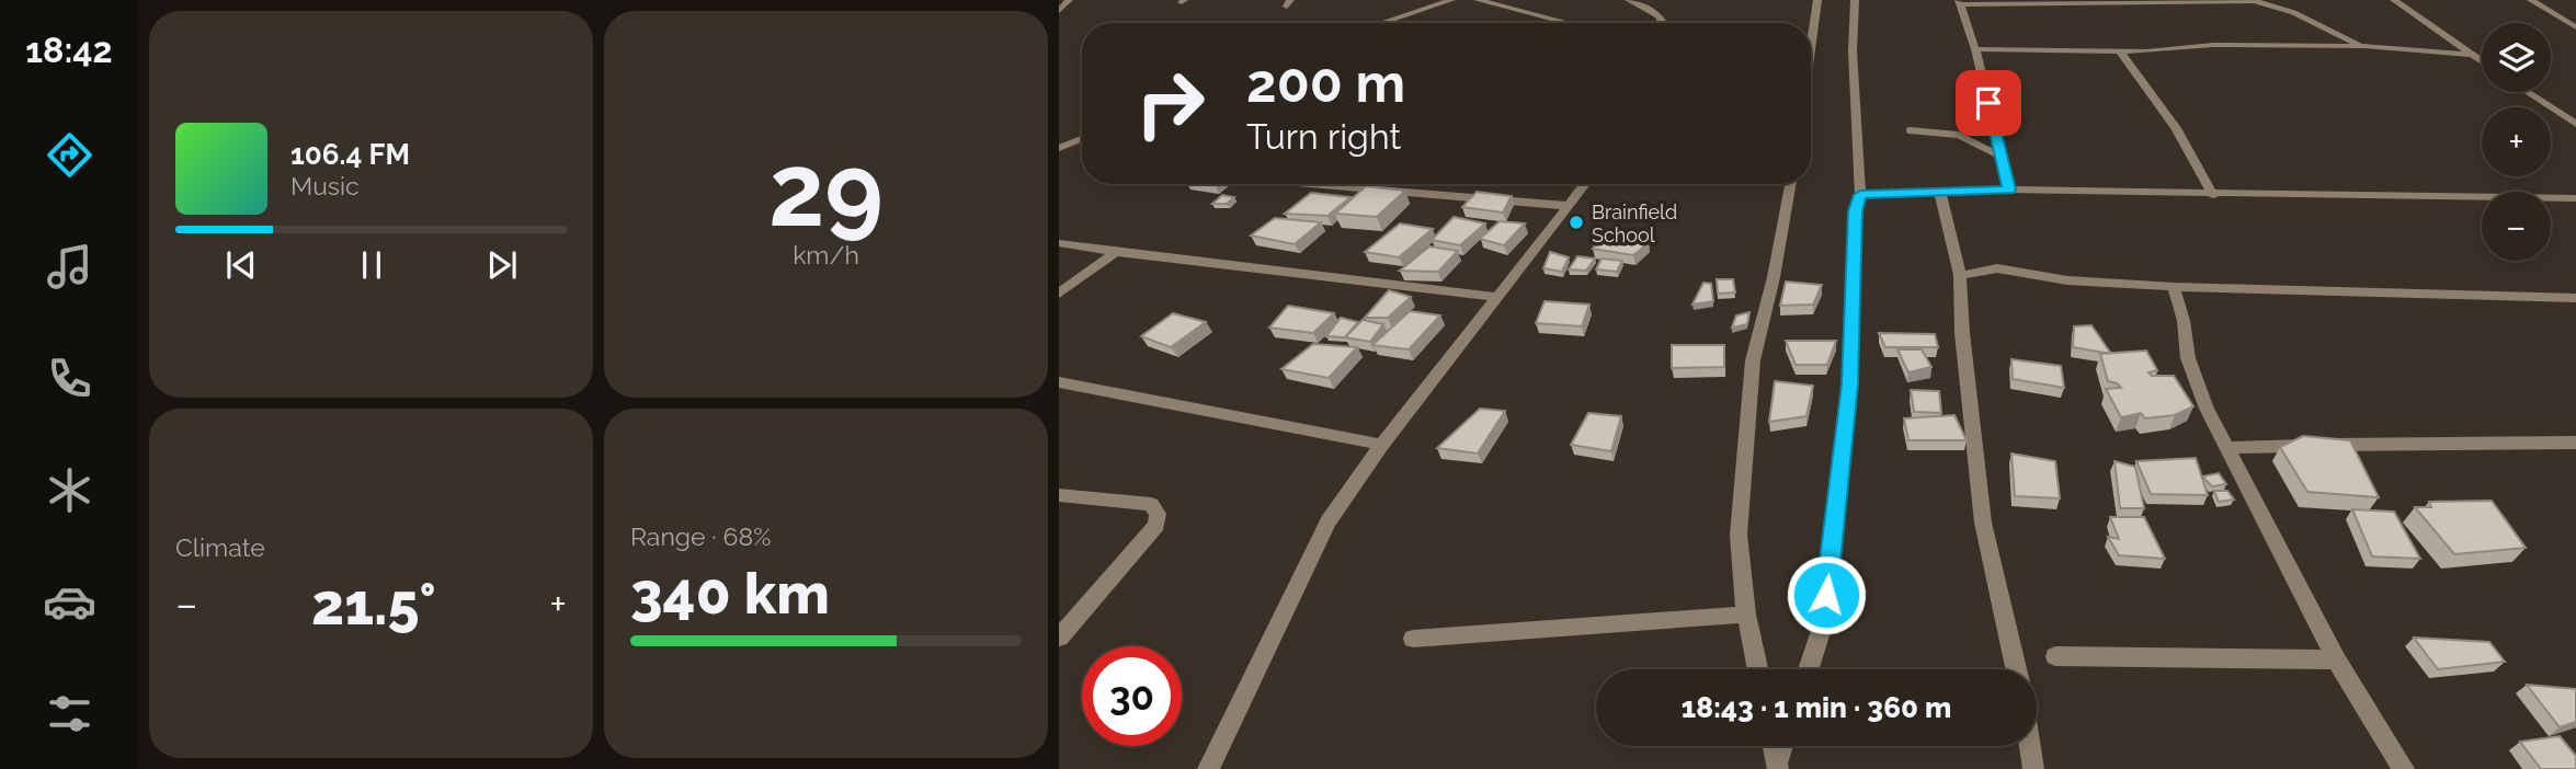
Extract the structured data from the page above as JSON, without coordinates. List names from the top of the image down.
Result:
{
  "places": ["Brainfield School"],
  "page": {
    "tabs": "18:42",
    "tile": [
      ["29", "km/h"],
      "Climate",
      ["Range · 68%", "340 km"]
    ],
    "map_buttons": ["+", "−"],
    "turn": ["200 m", "Turn right"],
    "song": ["106.4 FM", "Music"],
    "heat": ["−", "21.5°", "+"],
    "limit": "30",
    "trip": "18:43 · 1 min · 360 m"
  }
}
